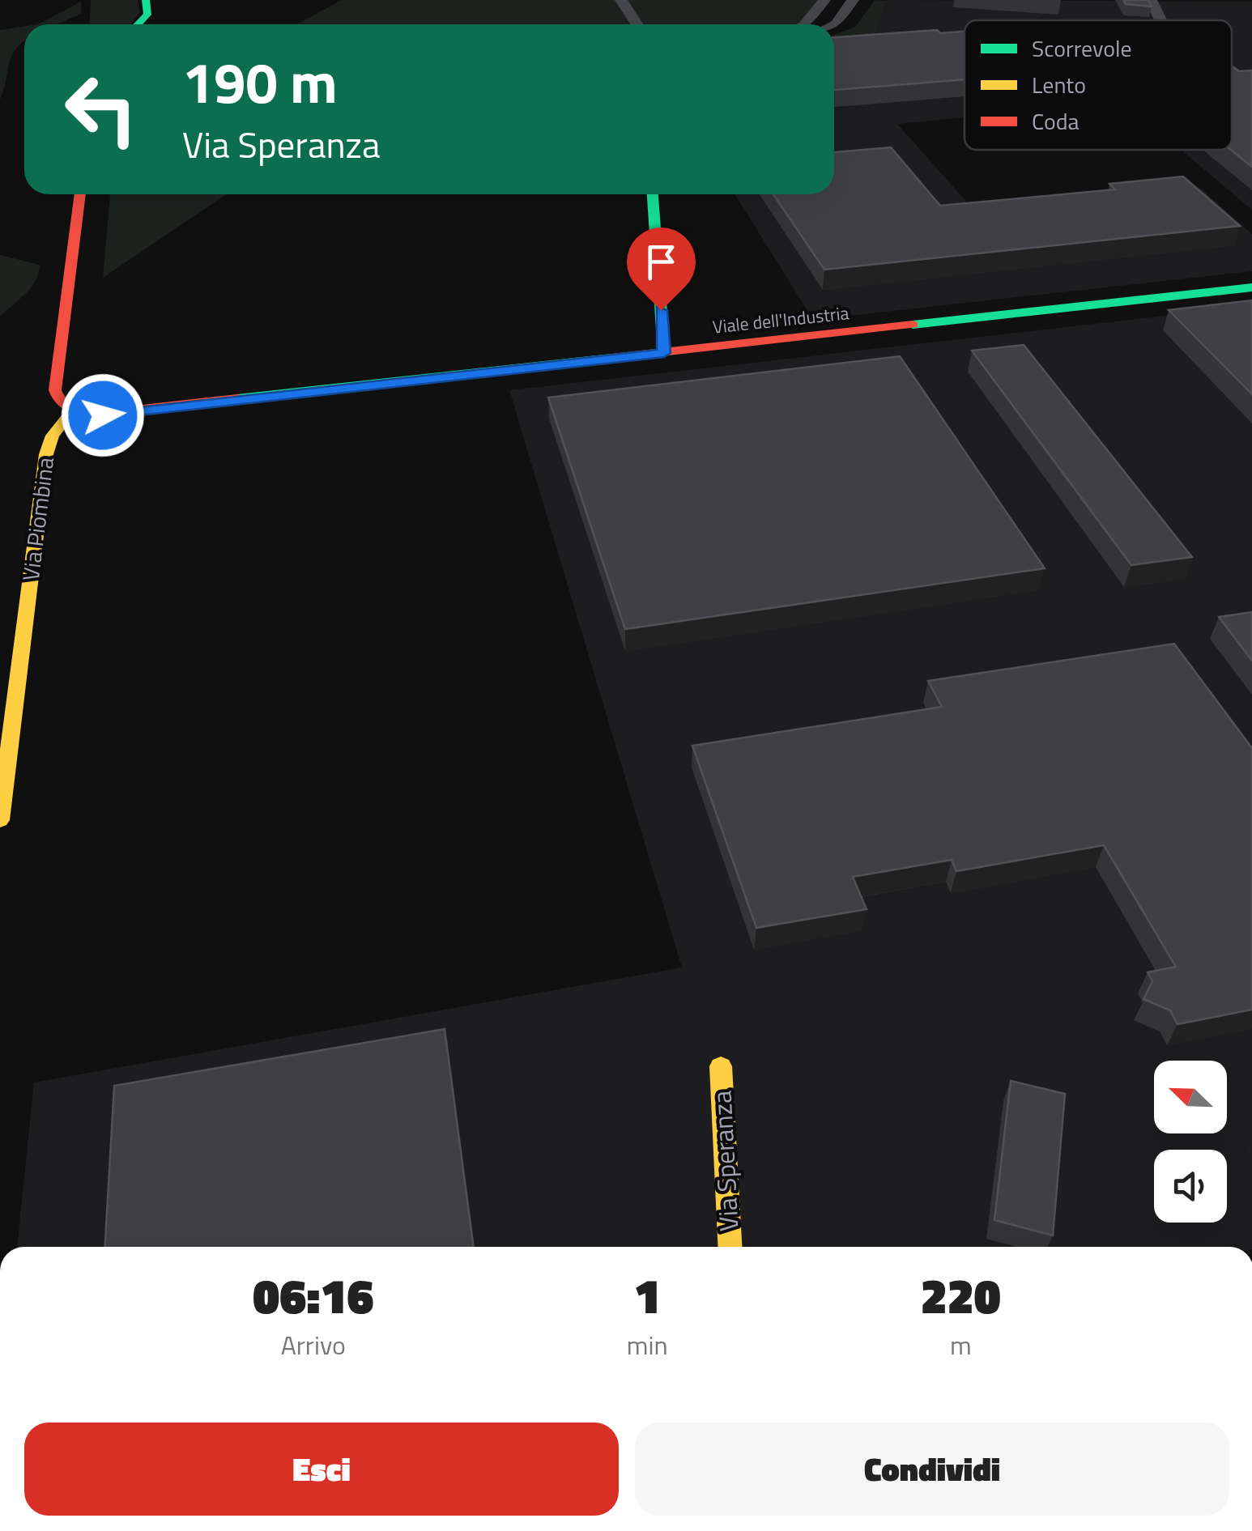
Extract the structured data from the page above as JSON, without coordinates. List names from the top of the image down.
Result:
{
  "streets": {
    "street": ["Viale dell'Industria", "Via Piombina", "Via Speranza"]
  },
  "crossings": [
    ["Viale dell'Industria", "Via Piombina"]
  ],
  "legend": ["Scorrevole", "Lento", "Coda"],
  "north": "top left",
  "page": {
    "turn": ["190 m", "Via Speranza"],
    "eta": [
      "06:16",
      "Arrivo",
      "1",
      "min",
      "220",
      "m"
    ],
    "buttons": ["Esci", "Condividi"]
  }
}
